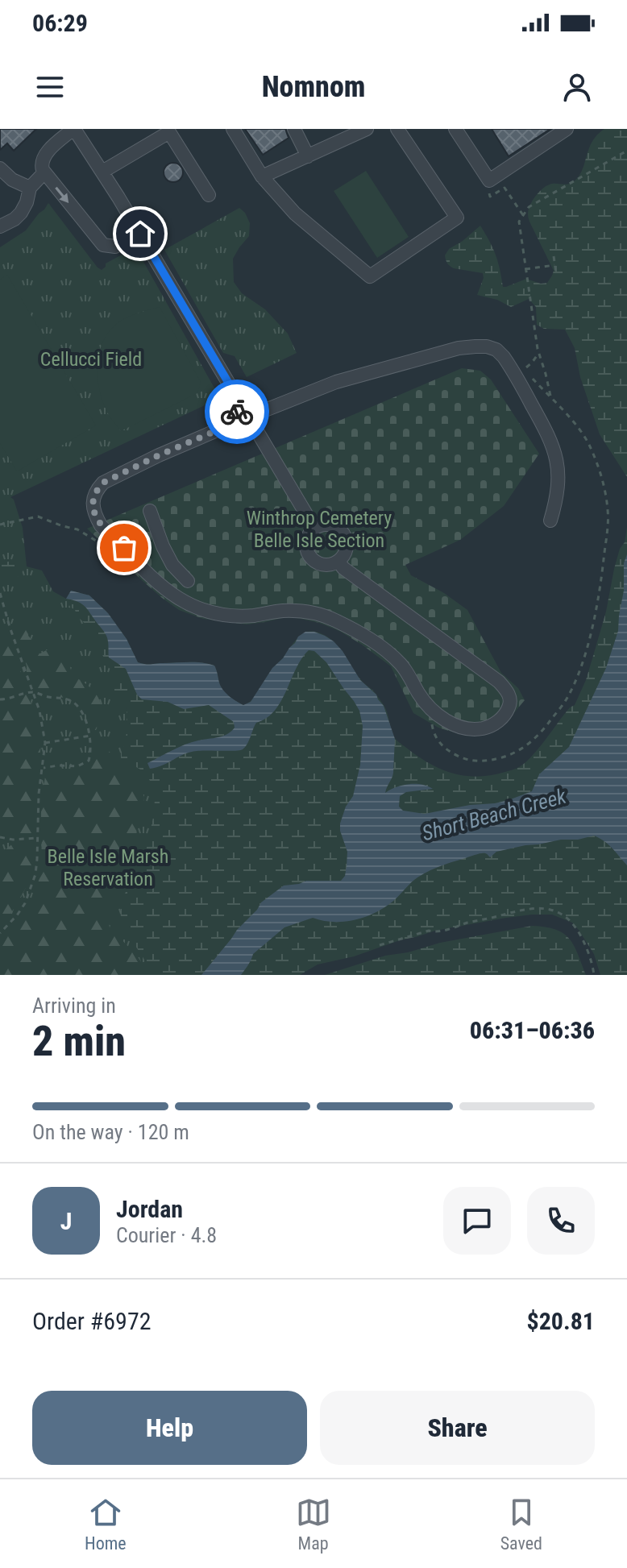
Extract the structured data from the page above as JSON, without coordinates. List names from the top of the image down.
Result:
{
  "water": ["Short Beach Creek"],
  "parks": ["Cellucci Field", "Winthrop Cemetery Belle Isle Section", "Belle Isle Marsh Reservation"],
  "page": {
    "status": "06:29",
    "header": "Nomnom",
    "heading": ["2 min", "Arriving in", "06:31–06:36"],
    "panel": [
      "Jordan",
      "Courier · 4.8",
      "Order #6972",
      "$20.81"
    ],
    "bar": "On the way · 120 m",
    "round": "J",
    "buttons": ["Help", "Share"],
    "tabs": ["Home", "Map", "Saved"]
  }
}
